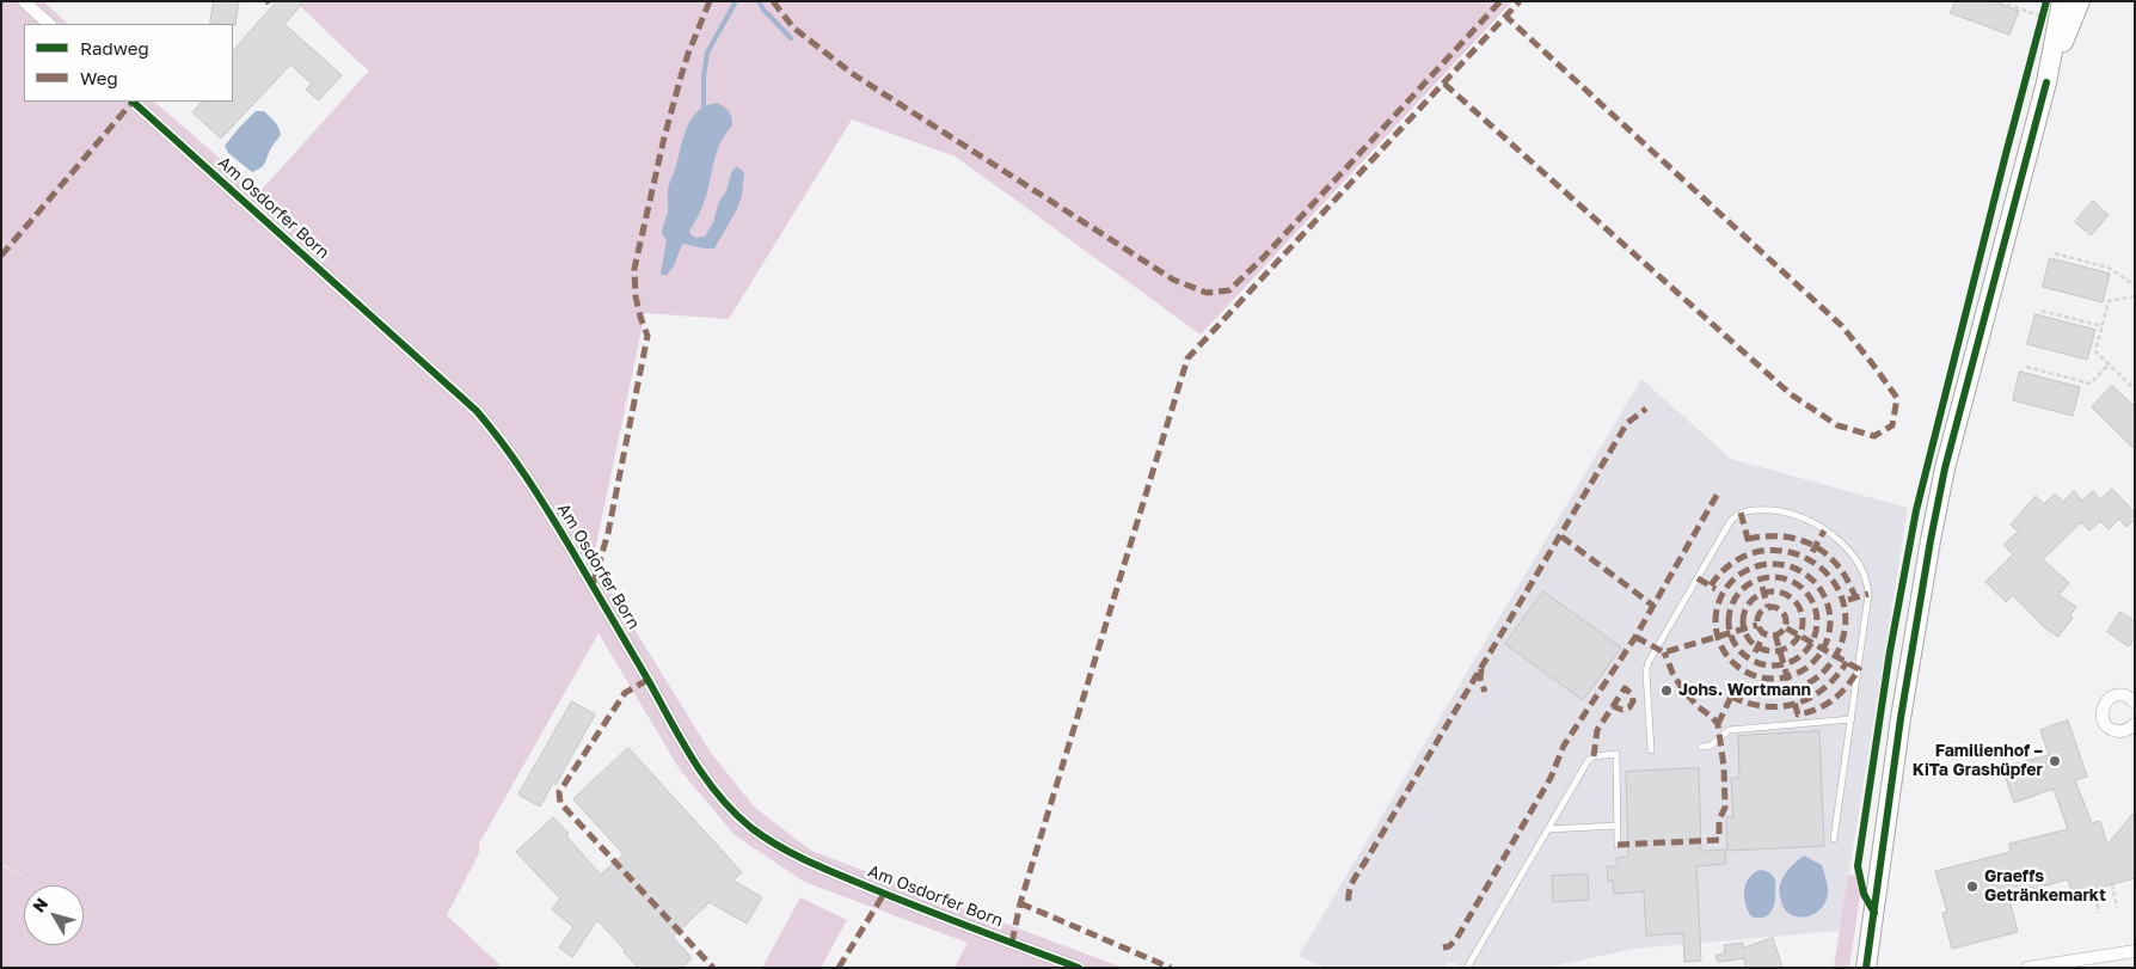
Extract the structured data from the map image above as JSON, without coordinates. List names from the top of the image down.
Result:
{
  "streets": {
    "street": ["Am Osdorfer Born"]
  },
  "places": ["Johs. Wortmann", "Familienhof – KiTa Grashüpfer", "Graeffs Getränkemarkt"],
  "legend": ["Radweg", "Weg"],
  "north": "top left"
}
